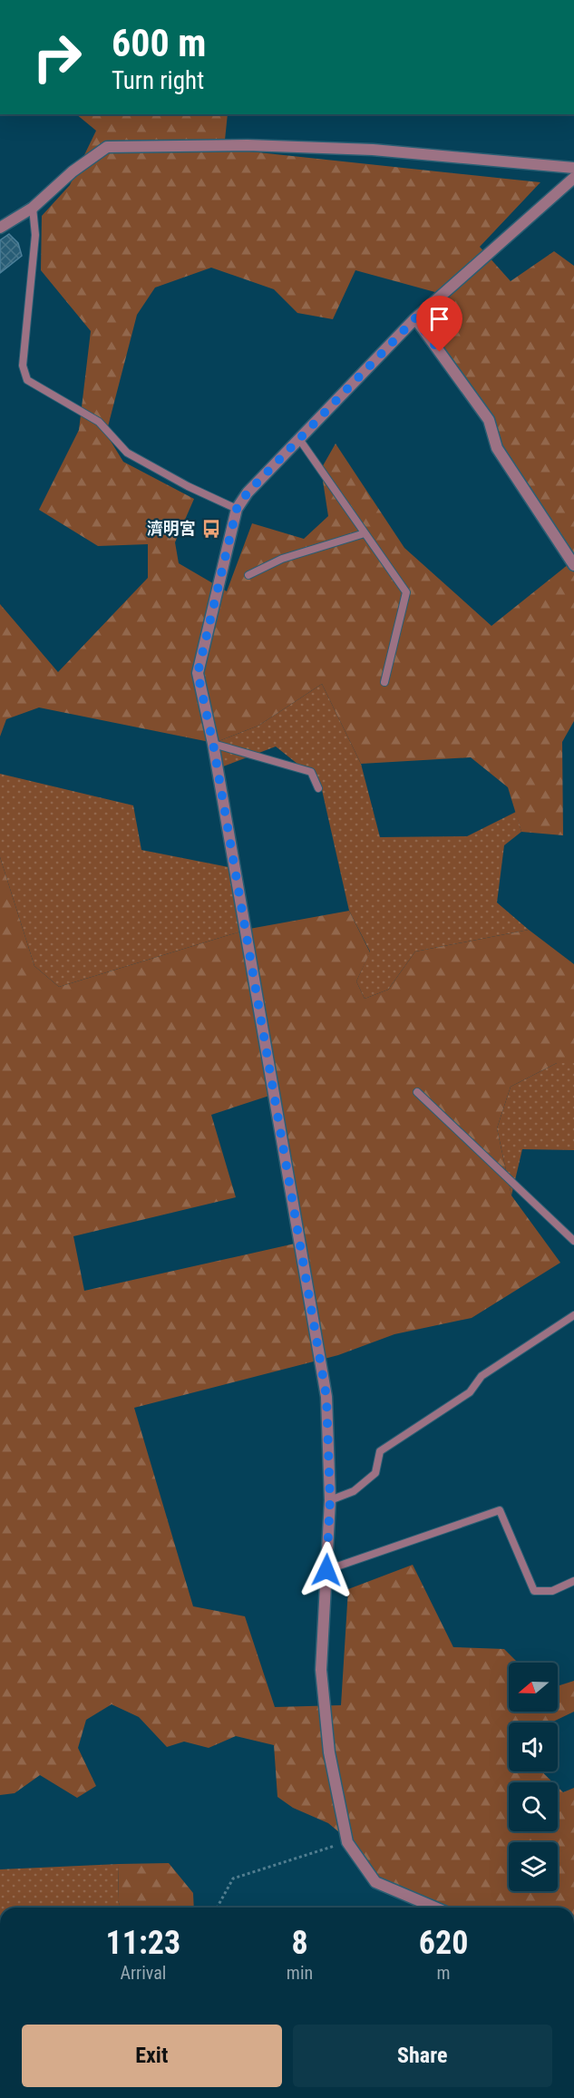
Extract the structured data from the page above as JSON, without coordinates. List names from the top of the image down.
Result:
{
  "places": {
    "bus stop": ["濟明宮"]
  },
  "north": "left",
  "page": {
    "turn": ["600 m", "Turn right"],
    "eta": [
      "11:23",
      "Arrival",
      "8",
      "min",
      "620",
      "m"
    ],
    "buttons": ["Exit", "Share"]
  }
}
